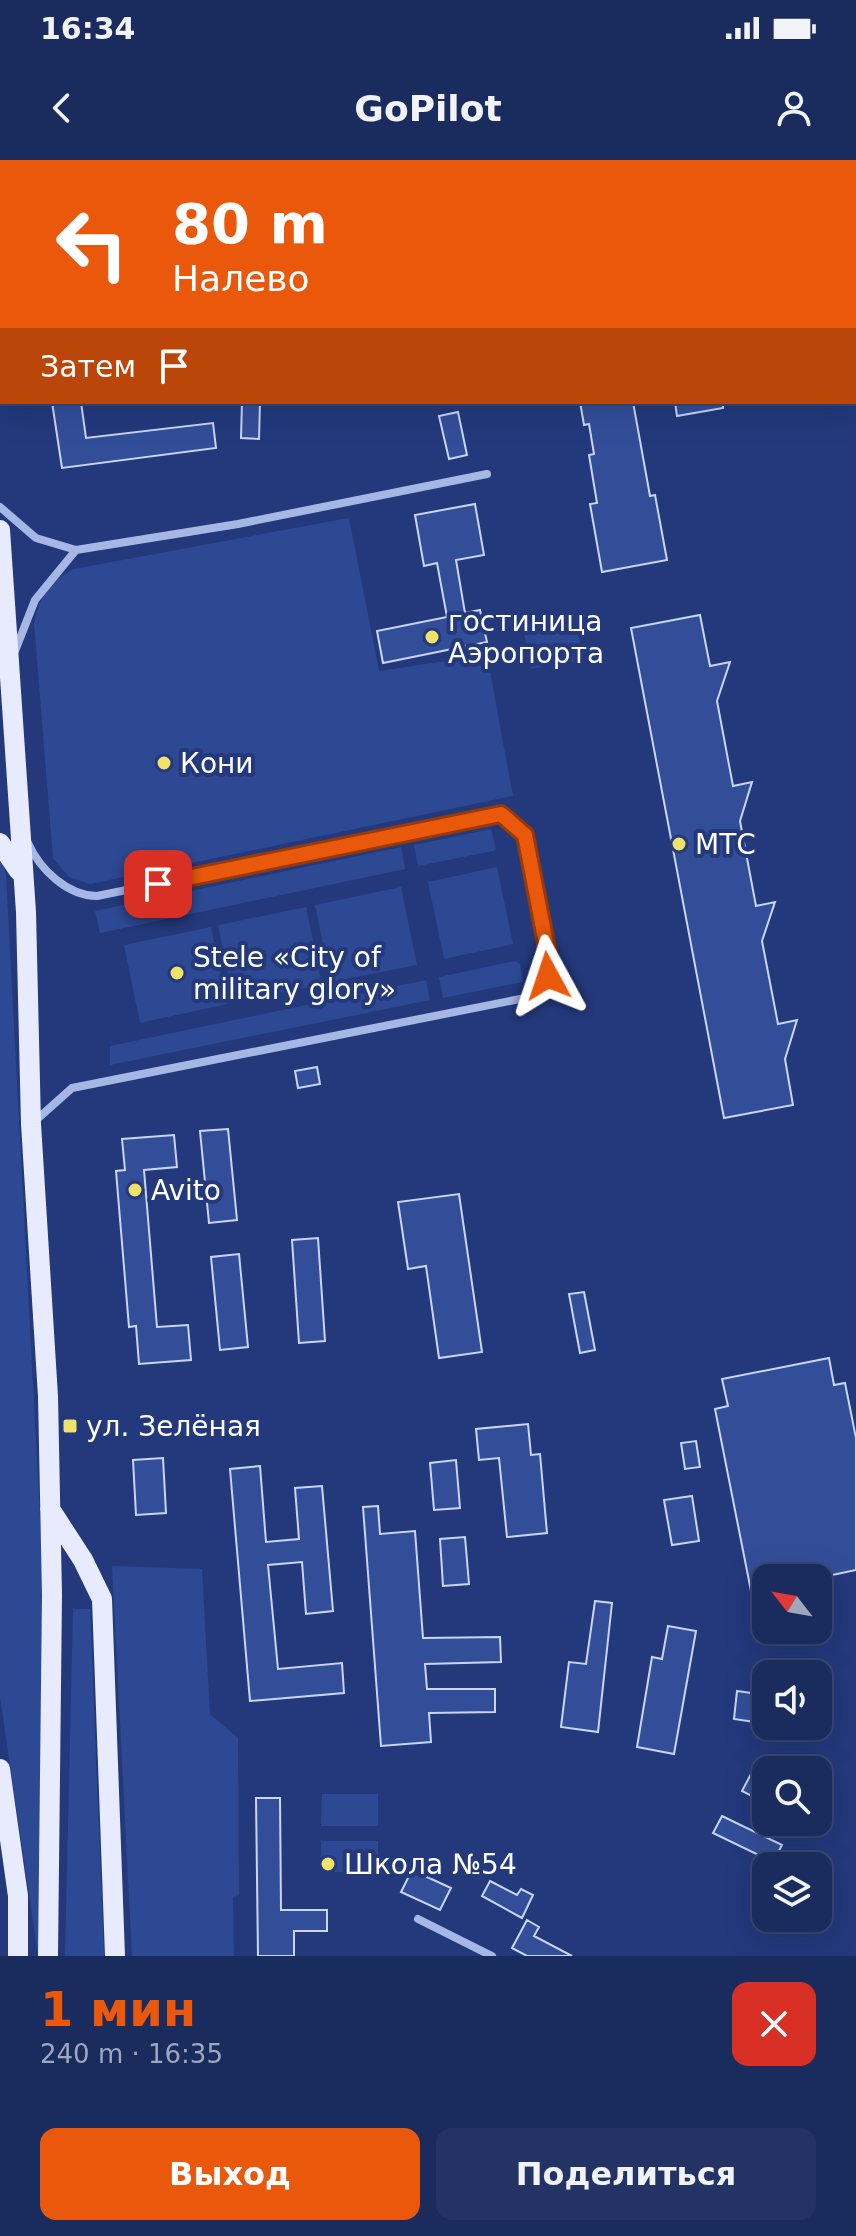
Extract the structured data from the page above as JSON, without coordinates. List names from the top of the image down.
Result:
{
  "places": {
    "other": [
      "гостиница Аэропорта",
      "Кони",
      "МТС",
      "Stele «Сity of military glory»",
      "Avito",
      "Школа №54"
    ],
    "transit": ["ул. Зелёная"]
  },
  "north": "top left",
  "page": {
    "status": "16:34",
    "header": "GoPilot",
    "turn": ["80 m", "Налево"],
    "then": "Затем",
    "heading": ["1 мин", "240 m · 16:35"],
    "buttons": ["Выход", "Поделиться"]
  }
}
